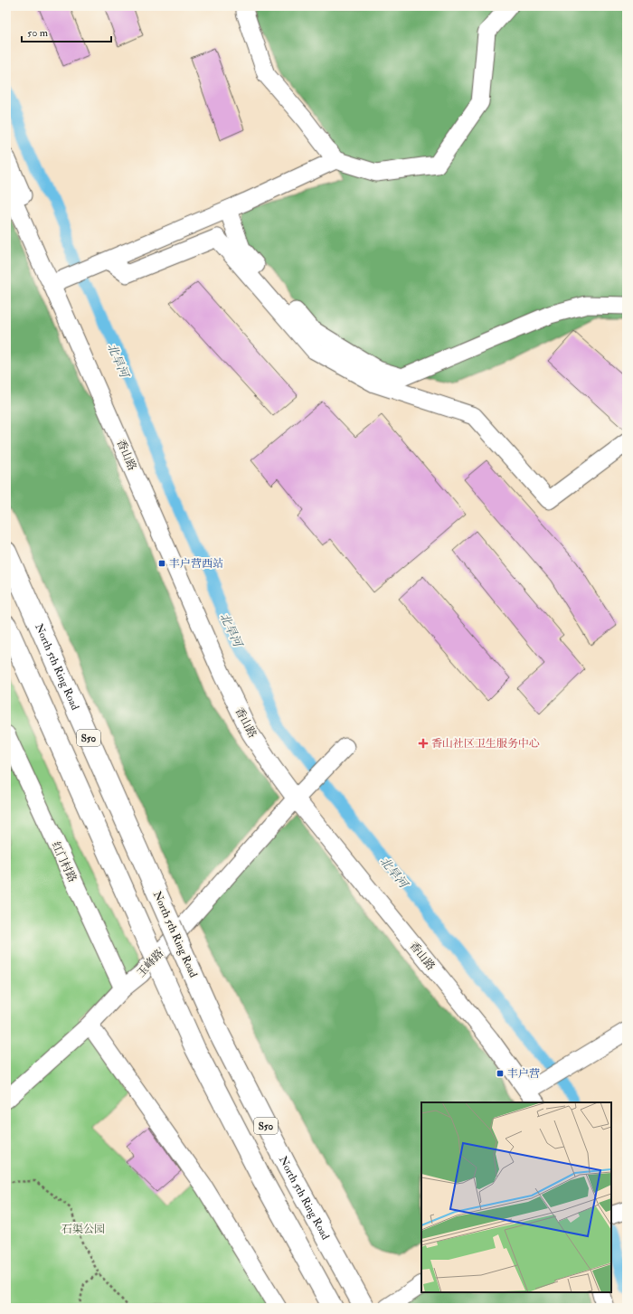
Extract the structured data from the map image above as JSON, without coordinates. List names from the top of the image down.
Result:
{
  "streets": {
    "highway": ["North 5th Ring Road", "S50"],
    "street": ["香山路", "红门村路", "玉峰路"]
  },
  "crossings": [
    ["香山路", "玉峰路"],
    ["红门村路", "玉峰路"]
  ],
  "water": ["北旱河"],
  "parks": ["石渠公园"],
  "places": {
    "transit": ["丰户营西站", "丰户营"],
    "health": ["香山社区卫生服务中心"]
  },
  "scale_bar": "50 m"
}
